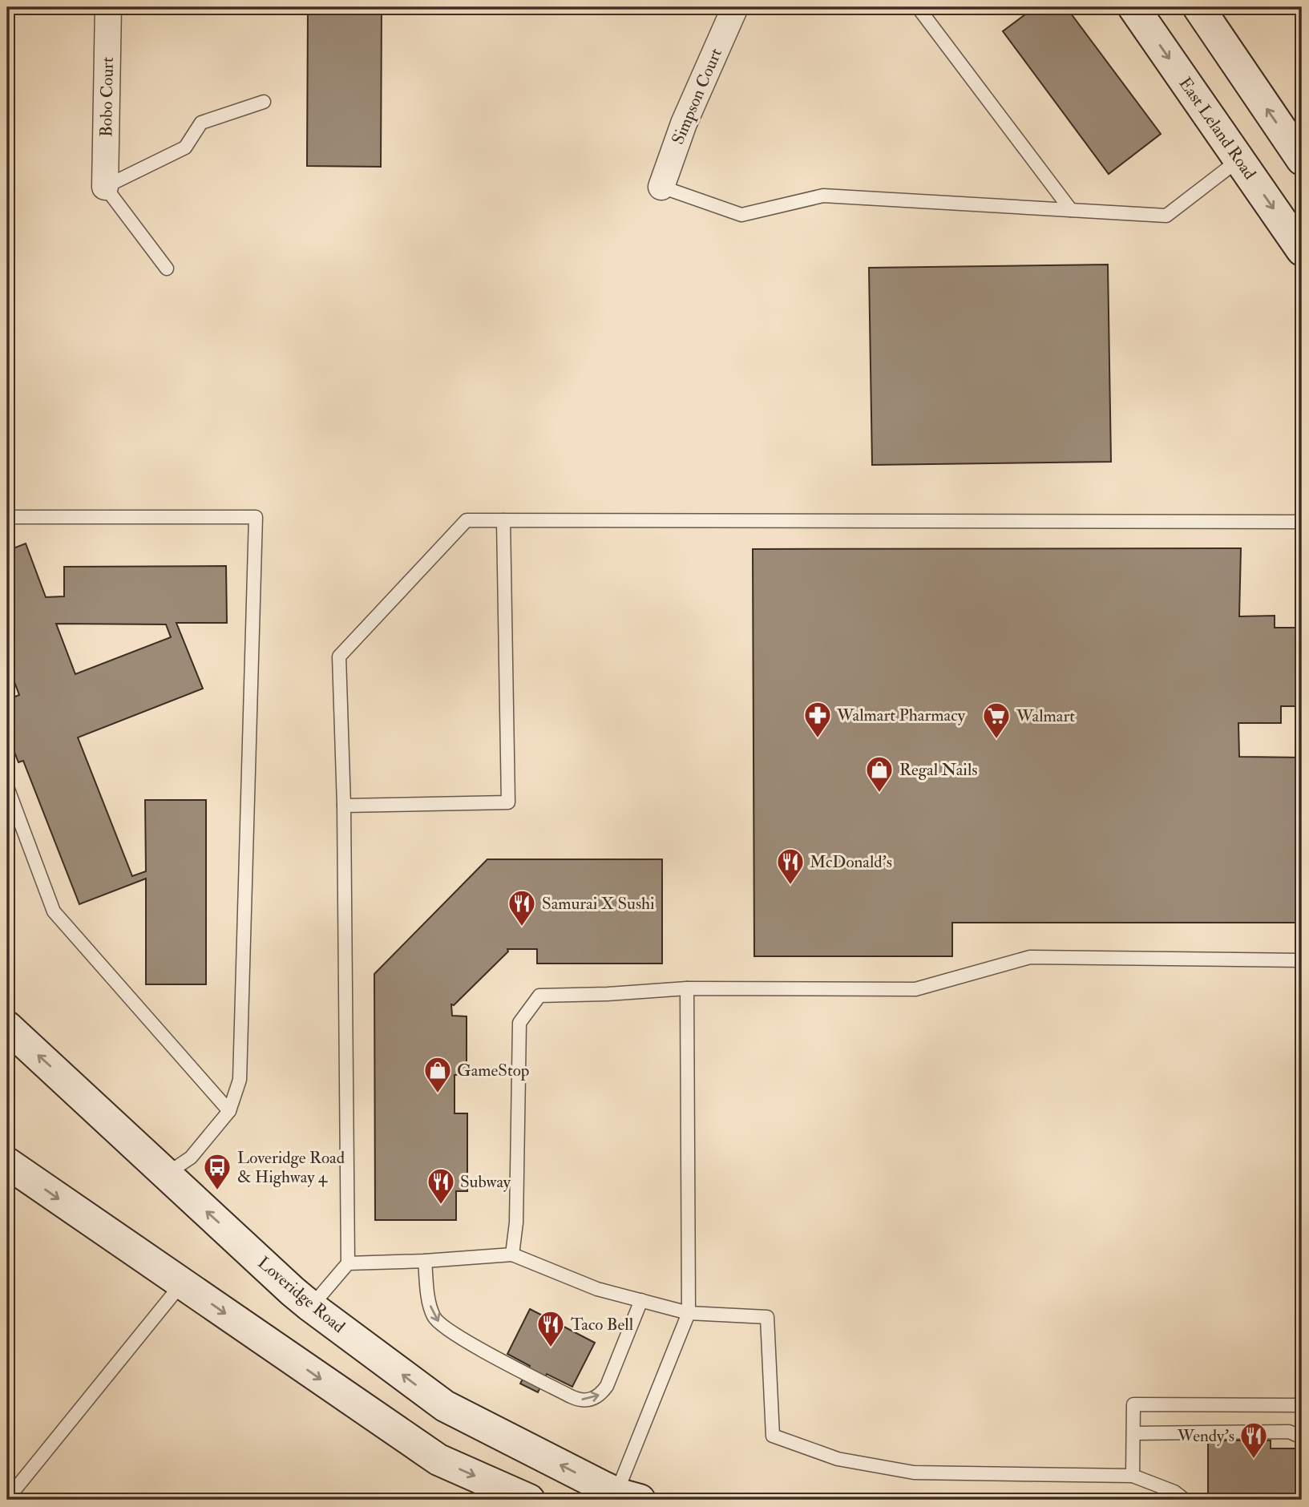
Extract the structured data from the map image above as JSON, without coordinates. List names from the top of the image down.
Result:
{
  "streets": {
    "main road": ["East Leland Road", "Loveridge Road"],
    "street": ["Simpson Court", "Bobo Court"]
  },
  "places": {
    "pharmacy": ["Walmart Pharmacy"],
    "supermarket": ["Walmart"],
    "shop": ["Regal Nails", "GameStop"],
    "restaurant": [
      "McDonald's",
      "Samurai X Sushi",
      "Subway",
      "Taco Bell",
      "Wendy's"
    ],
    "bus stop": ["Loveridge Road & Highway 4"]
  }
}
